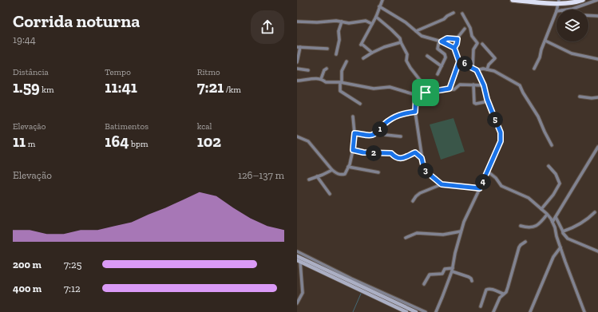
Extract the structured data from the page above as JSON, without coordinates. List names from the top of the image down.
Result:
{
  "page": {
    "heading": ["Corrida noturna", "19:44"],
    "stats": [
      ["Distância", "1.59 km"],
      ["Tempo", "11:41"],
      ["Ritmo", "7:21 /km"],
      ["Elevação", "11 m"],
      ["Batimentos", "164 bpm"],
      ["kcal", "102"]
    ],
    "pins": [
      "6",
      "5",
      "1",
      "2",
      "3",
      "4"
    ],
    "chart": ["Elevação", "126–137 m"],
    "list": [
      {
        "name": "200 m",
        "note": "7:25"
      },
      {
        "name": "400 m",
        "note": "7:12"
      }
    ]
  }
}
